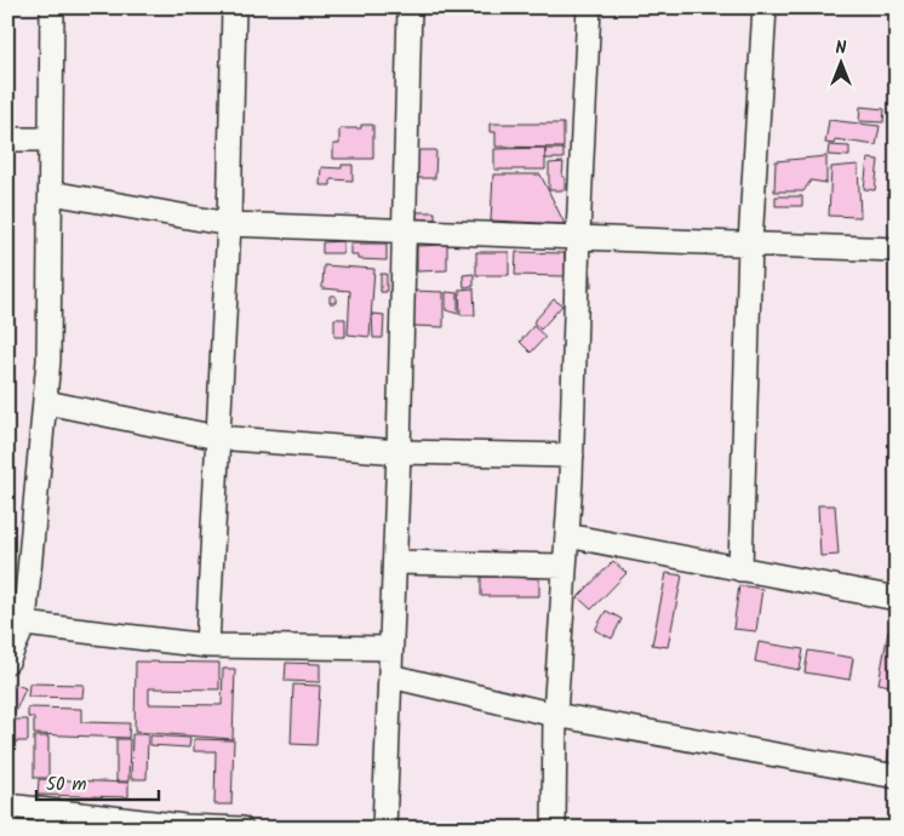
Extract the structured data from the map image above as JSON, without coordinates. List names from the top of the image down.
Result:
{
  "scale_bar": "50 m",
  "north": "top"
}
